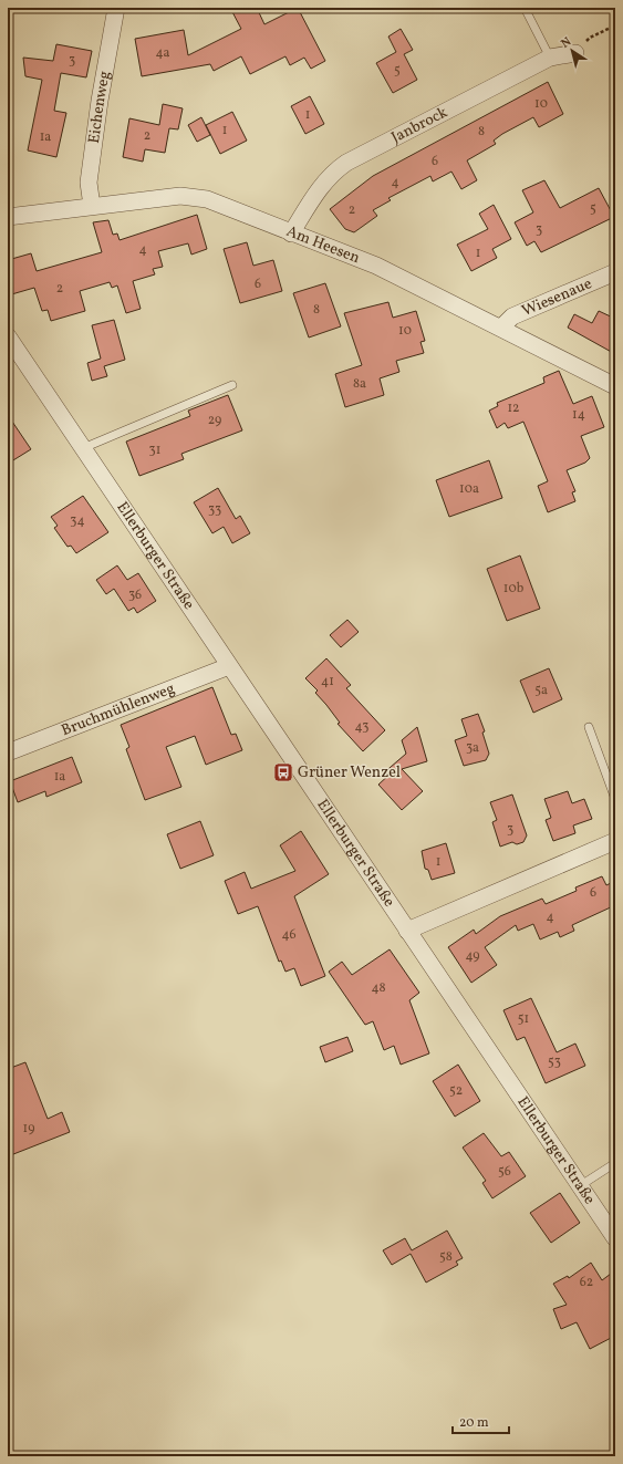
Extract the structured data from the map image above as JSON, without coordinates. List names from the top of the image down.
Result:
{
  "streets": {
    "street": [
      "Eichenweg",
      "Janbrock",
      "Am Heesen",
      "Wiesenaue",
      "Ellerburger Straße",
      "Bruchmühlenweg"
    ]
  },
  "crossings": [
    ["Eichenweg", "Am Heesen"],
    ["Janbrock", "Am Heesen"],
    ["Am Heesen", "Wiesenaue"],
    ["Ellerburger Straße", "Bruchmühlenweg"]
  ],
  "places": {
    "bus stop": ["Grüner Wenzel"]
  },
  "house_numbers": [
    "4a",
    "3",
    "5",
    "10",
    "1",
    "1",
    "8",
    "2",
    "1a",
    "6",
    "4",
    "5",
    "2",
    "3",
    "4",
    "1",
    "6",
    "2",
    "8",
    "10",
    "8a",
    "12",
    "14",
    "29",
    "31",
    "10a",
    "33",
    "34",
    "10b",
    "36",
    "41",
    "5a",
    "43",
    "3a",
    "1a",
    "3",
    "1",
    "6",
    "4",
    "46",
    "49",
    "48",
    "51",
    "53",
    "52",
    "19",
    "56",
    "58",
    "62"
  ],
  "scale_bar": "20 m",
  "north": "top left"
}
